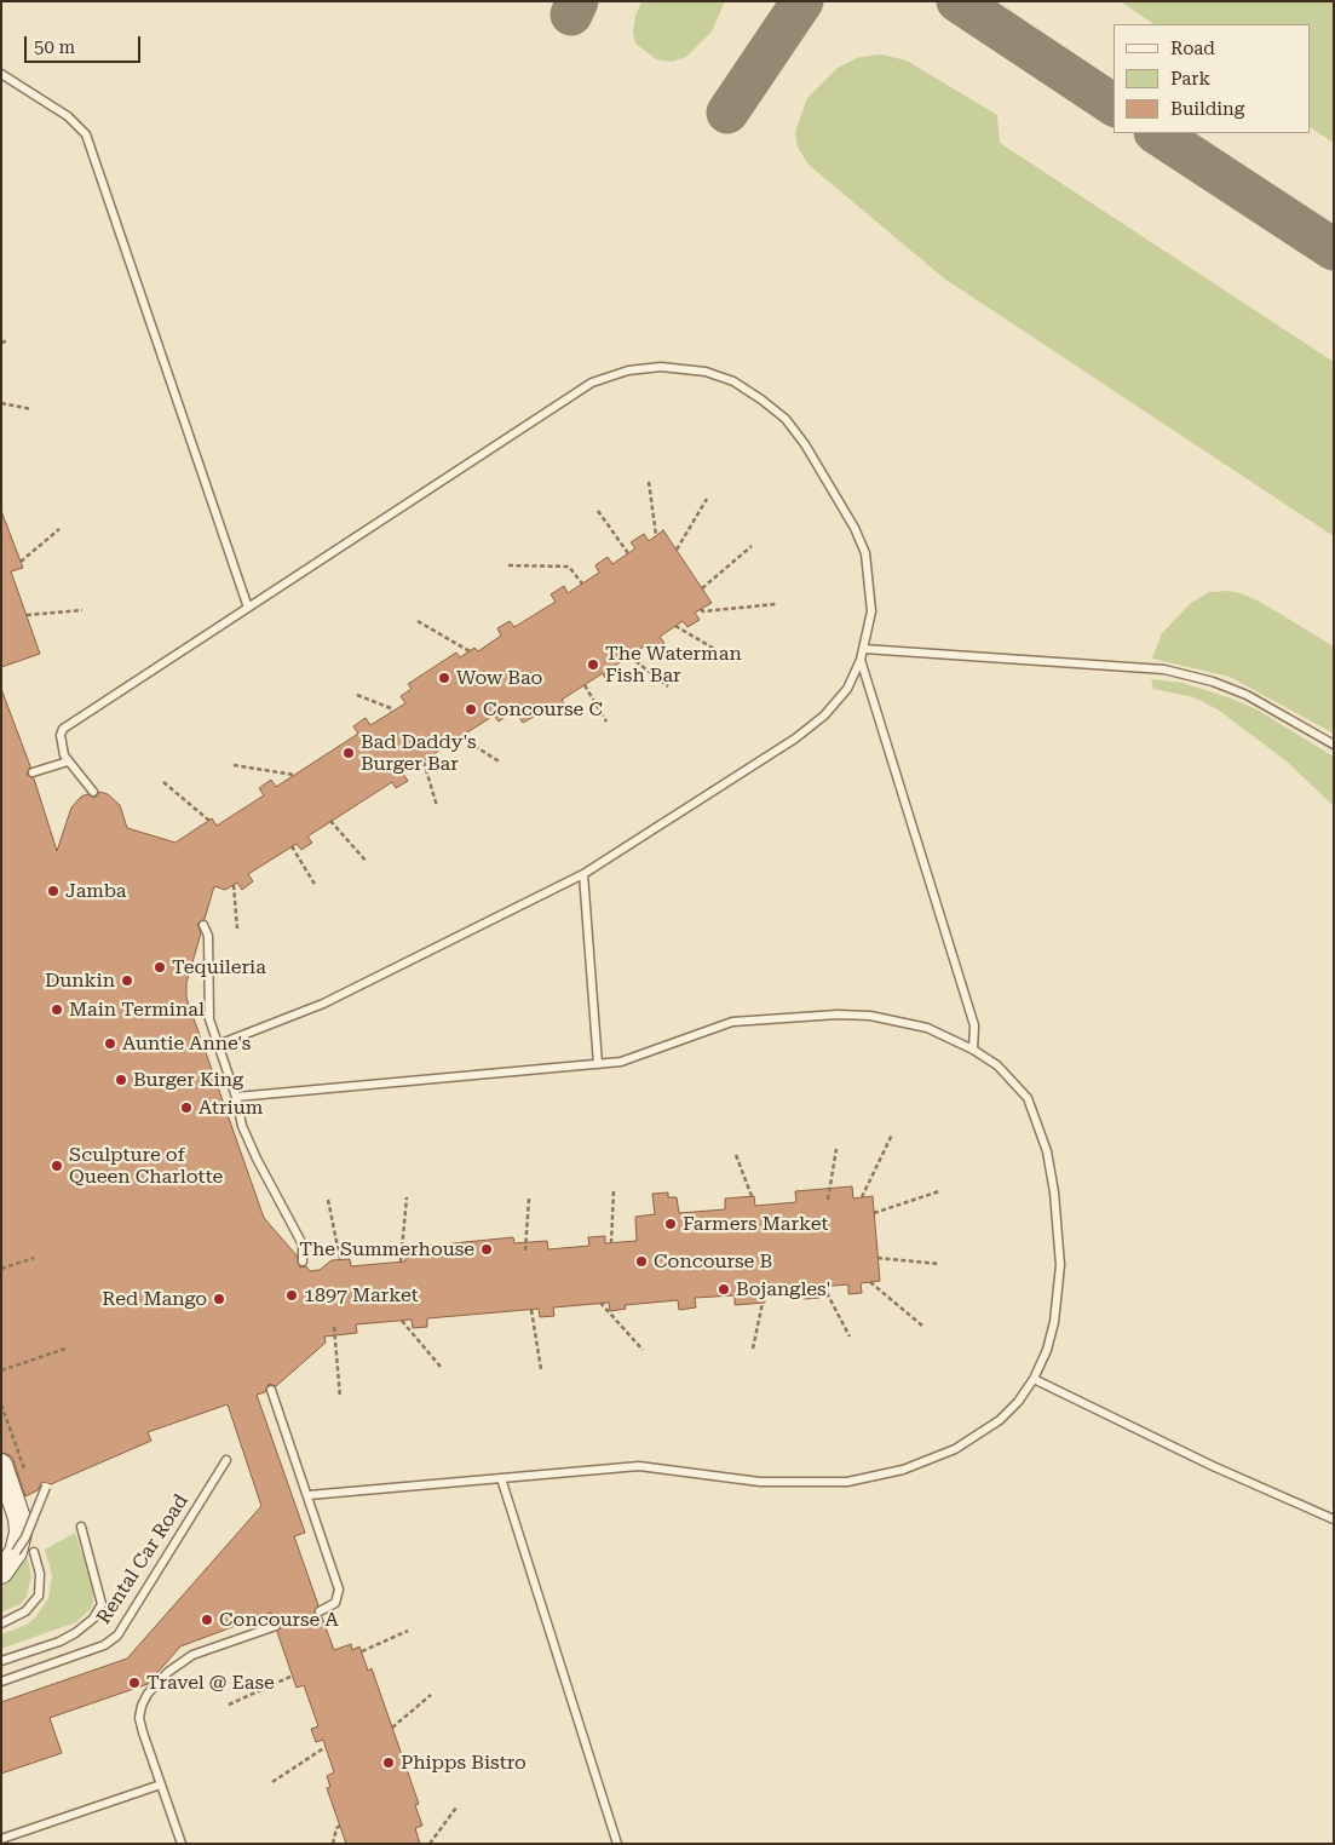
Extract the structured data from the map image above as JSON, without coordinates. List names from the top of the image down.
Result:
{
  "streets": {
    "lane": ["Rental Car Road"]
  },
  "places": [
    "The Waterman Fish Bar",
    "Wow Bao",
    "Concourse C",
    "Bad Daddy's Burger Bar",
    "Jamba",
    "Tequileria",
    "Dunkin",
    "Main Terminal",
    "Auntie Anne's",
    "Burger King",
    "Atrium",
    "Sculpture of Queen Charlotte",
    "Farmers Market",
    "The Summerhouse",
    "Concourse B",
    "Bojangles'",
    "1897 Market",
    "Red Mango",
    "Concourse A",
    "Travel @ Ease",
    "Phipps Bistro"
  ],
  "legend": ["Road", "Park", "Building"],
  "scale_bar": "50 m"
}
